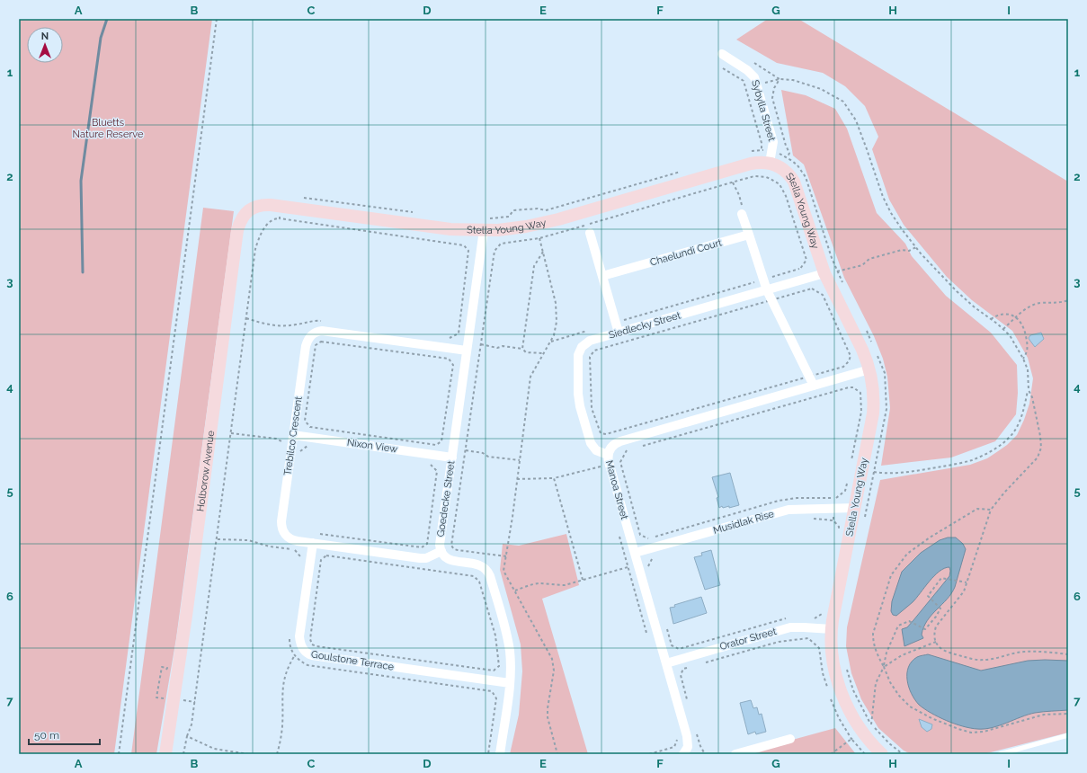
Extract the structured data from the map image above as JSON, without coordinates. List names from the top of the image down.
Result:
{
  "streets": {
    "street": [
      "Sybylla Street",
      "Stella Young Way",
      "Chaelundi Court",
      "Siedlecky Street",
      "Trebilco Crescent",
      "Nixon View",
      "Holborow Avenue",
      "Manoa Street",
      "Goedecke Street",
      "Musidlak Rise",
      "Orator Street",
      "Goulstone Terrace"
    ]
  },
  "crossings": [
    ["Sybylla Street", "Stella Young Way"],
    ["Stella Young Way", "Siedlecky Street"],
    ["Stella Young Way", "Holborow Avenue"],
    ["Stella Young Way", "Manoa Street"],
    ["Stella Young Way", "Goedecke Street"],
    ["Stella Young Way", "Musidlak Rise"],
    ["Stella Young Way", "Orator Street"],
    ["Siedlecky Street", "Manoa Street"],
    ["Trebilco Crescent", "Nixon View"],
    ["Trebilco Crescent", "Goedecke Street"],
    ["Trebilco Crescent", "Goulstone Terrace"],
    ["Nixon View", "Goedecke Street"],
    ["Manoa Street", "Musidlak Rise"],
    ["Manoa Street", "Orator Street"],
    ["Goedecke Street", "Goulstone Terrace"]
  ],
  "parks": ["Bluetts Nature Reserve"],
  "scale_bar": "50 m",
  "north": "top",
  "grid": {
    "columns": [
      "A",
      "B",
      "C",
      "D",
      "E",
      "F",
      "G",
      "H",
      "I"
    ],
    "rows": [
      "1",
      "2",
      "3",
      "4",
      "5",
      "6",
      "7"
    ]
  }
}
